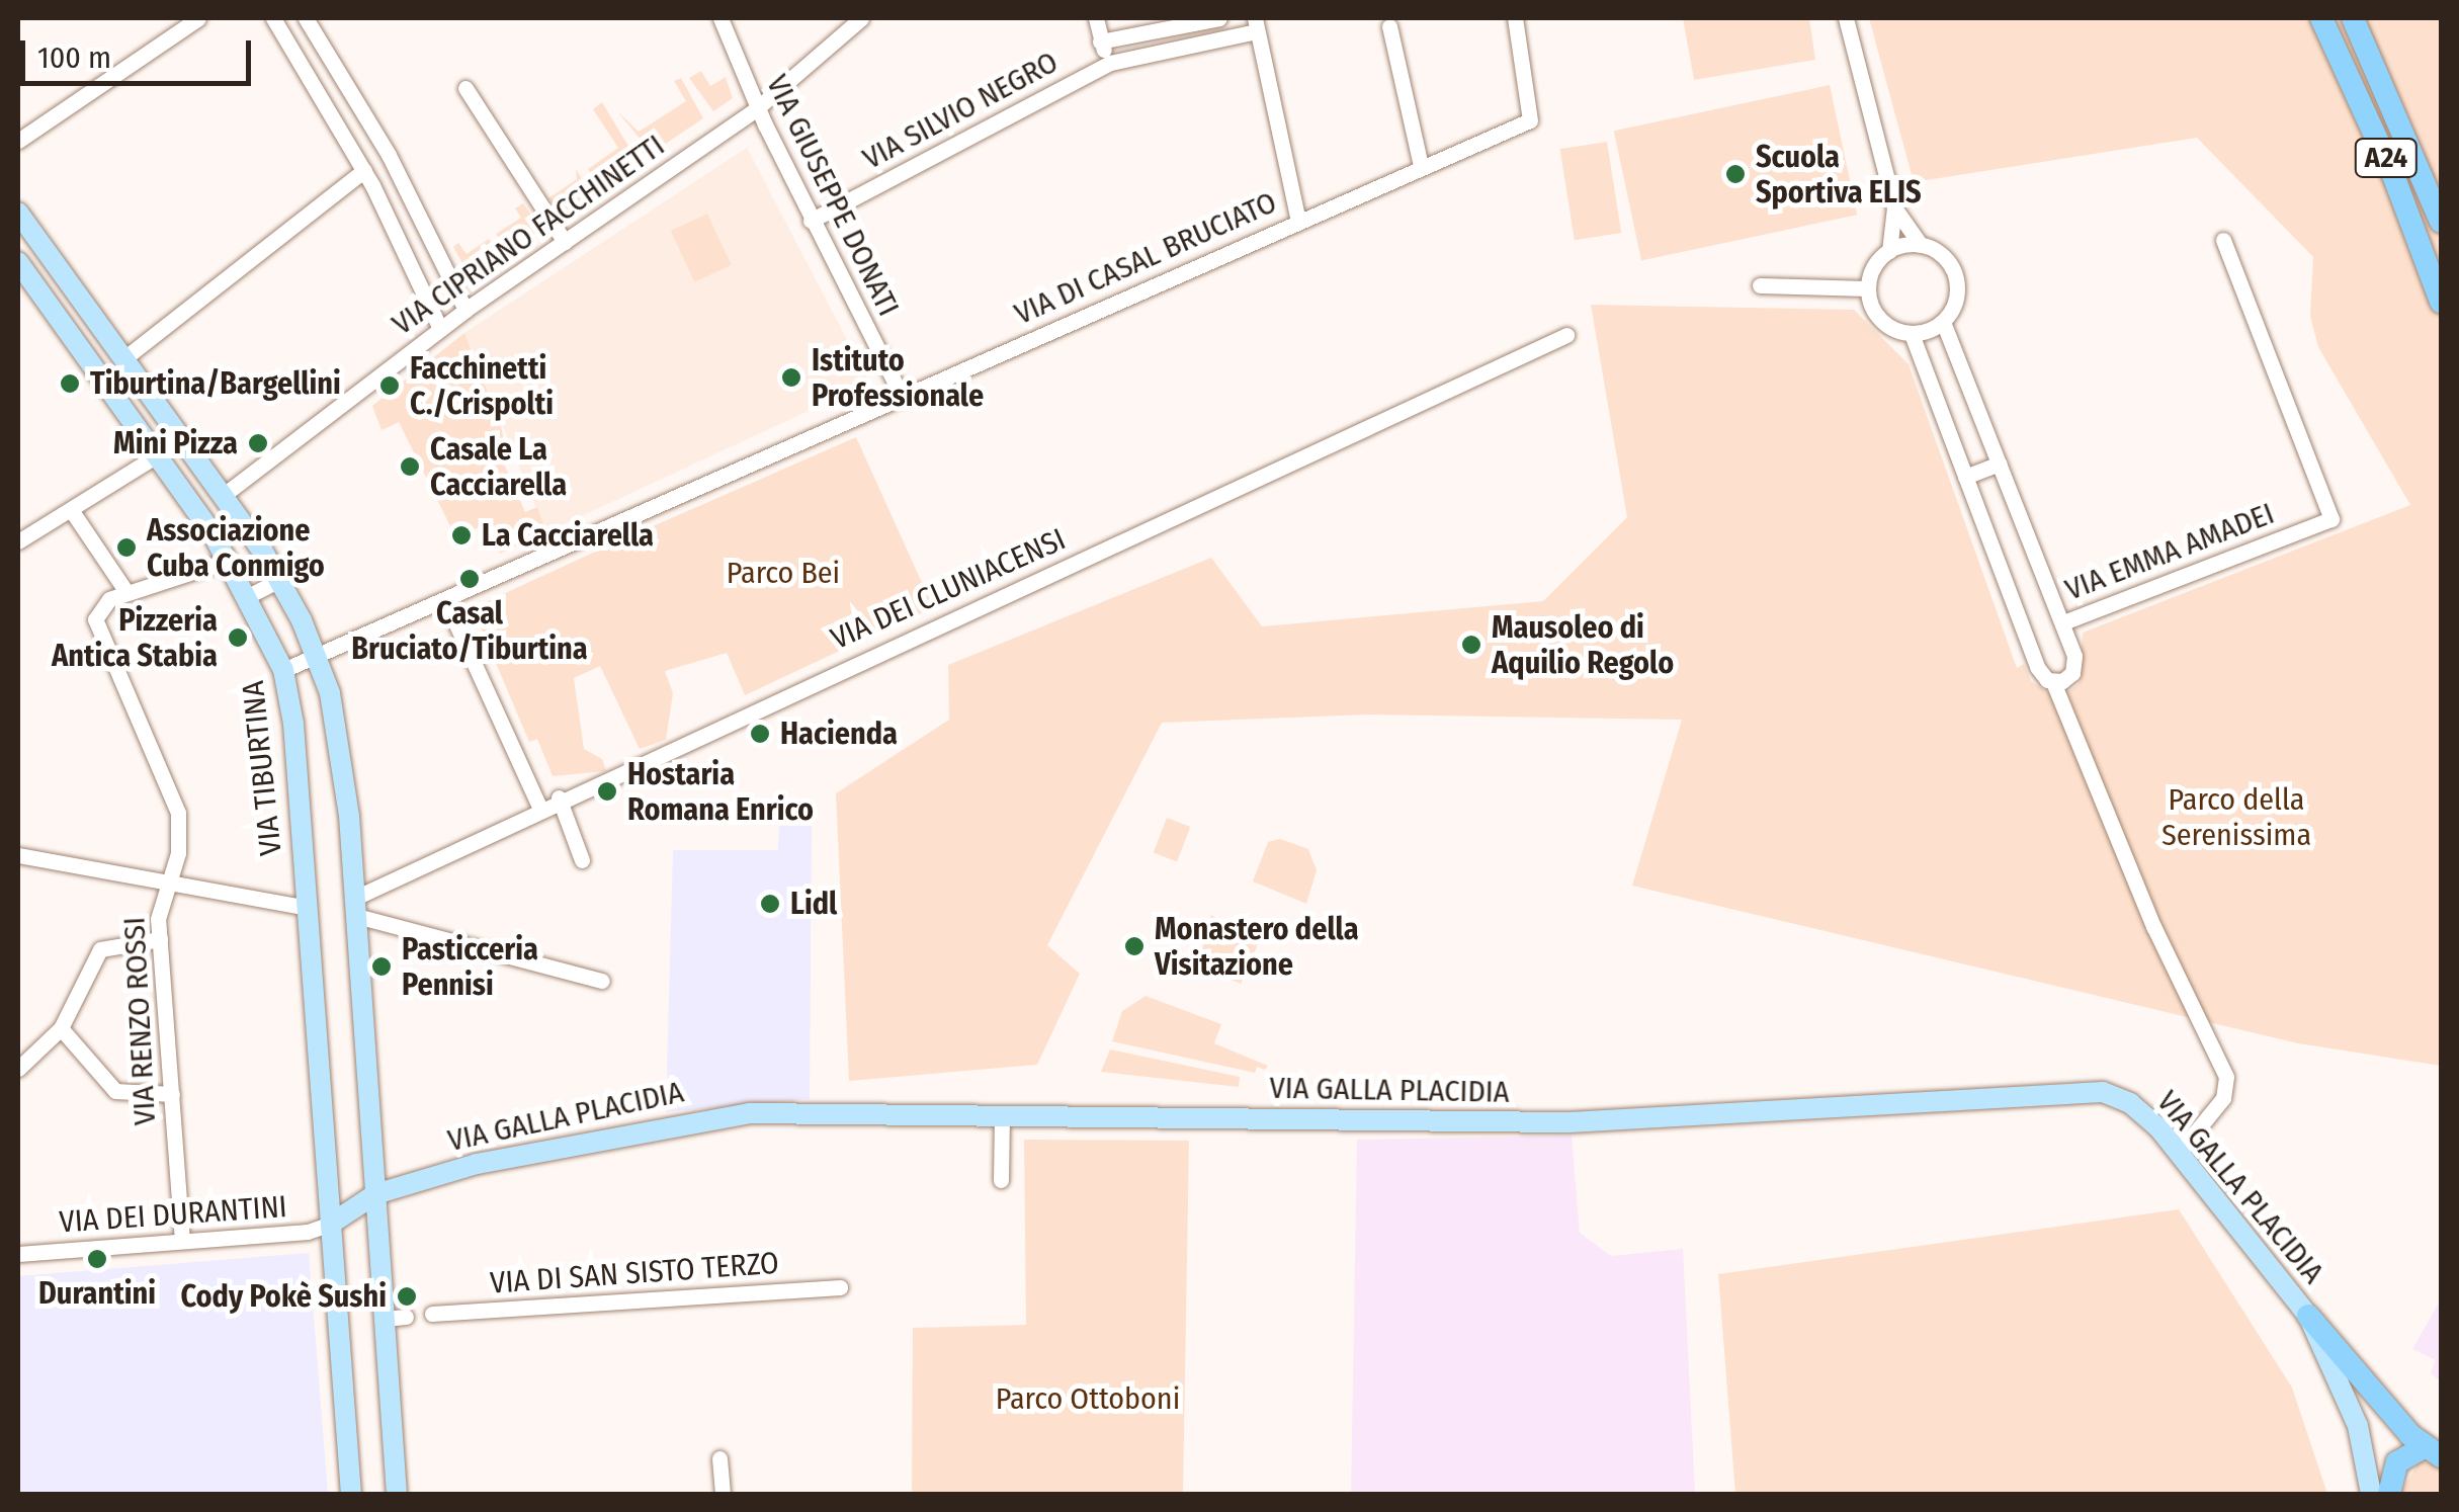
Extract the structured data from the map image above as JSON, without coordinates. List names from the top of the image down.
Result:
{
  "streets": {
    "highway": ["A24"],
    "main road": ["VIA TIBURTINA", "VIA GALLA PLACIDIA"],
    "street": [
      "VIA SILVIO NEGRO",
      "VIA GIUSEPPE DONATI",
      "VIA CIPRIANO FACCHINETTI",
      "VIA DI CASAL BRUCIATO",
      "VIA EMMA AMADEI",
      "VIA DEI CLUNIACENSI",
      "VIA RENZO ROSSI",
      "VIA DEI DURANTINI",
      "VIA DI SAN SISTO TERZO"
    ]
  },
  "crossings": [
    ["VIA SILVIO NEGRO", "VIA GIUSEPPE DONATI"],
    ["VIA GIUSEPPE DONATI", "VIA CIPRIANO FACCHINETTI"],
    ["VIA GIUSEPPE DONATI", "VIA DI CASAL BRUCIATO"],
    ["VIA DI CASAL BRUCIATO", "VIA TIBURTINA"],
    ["VIA TIBURTINA", "VIA DEI DURANTINI"],
    ["VIA RENZO ROSSI", "VIA DEI DURANTINI"]
  ],
  "parks": ["Parco Bei", "Parco della Serenissima", "Parco Ottoboni"],
  "places": [
    "Scuola Sportiva ELIS",
    "Istituto Professionale",
    "Tiburtina/Bargellini",
    "Facchinetti C./Crispolti",
    "Mini Pizza",
    "Casale La Cacciarella",
    "La Cacciarella",
    "Associazione Cuba Conmigo",
    "Casal Bruciato/Tiburtina",
    "Pizzeria Antica Stabia",
    "Mausoleo di Aquilio Regolo",
    "Hacienda",
    "Hostaria Romana Enrico",
    "Lidl",
    "Monastero della Visitazione",
    "Pasticceria Pennisi",
    "Durantini",
    "Cody Pokè Sushi"
  ],
  "scale_bar": "100 m"
}
